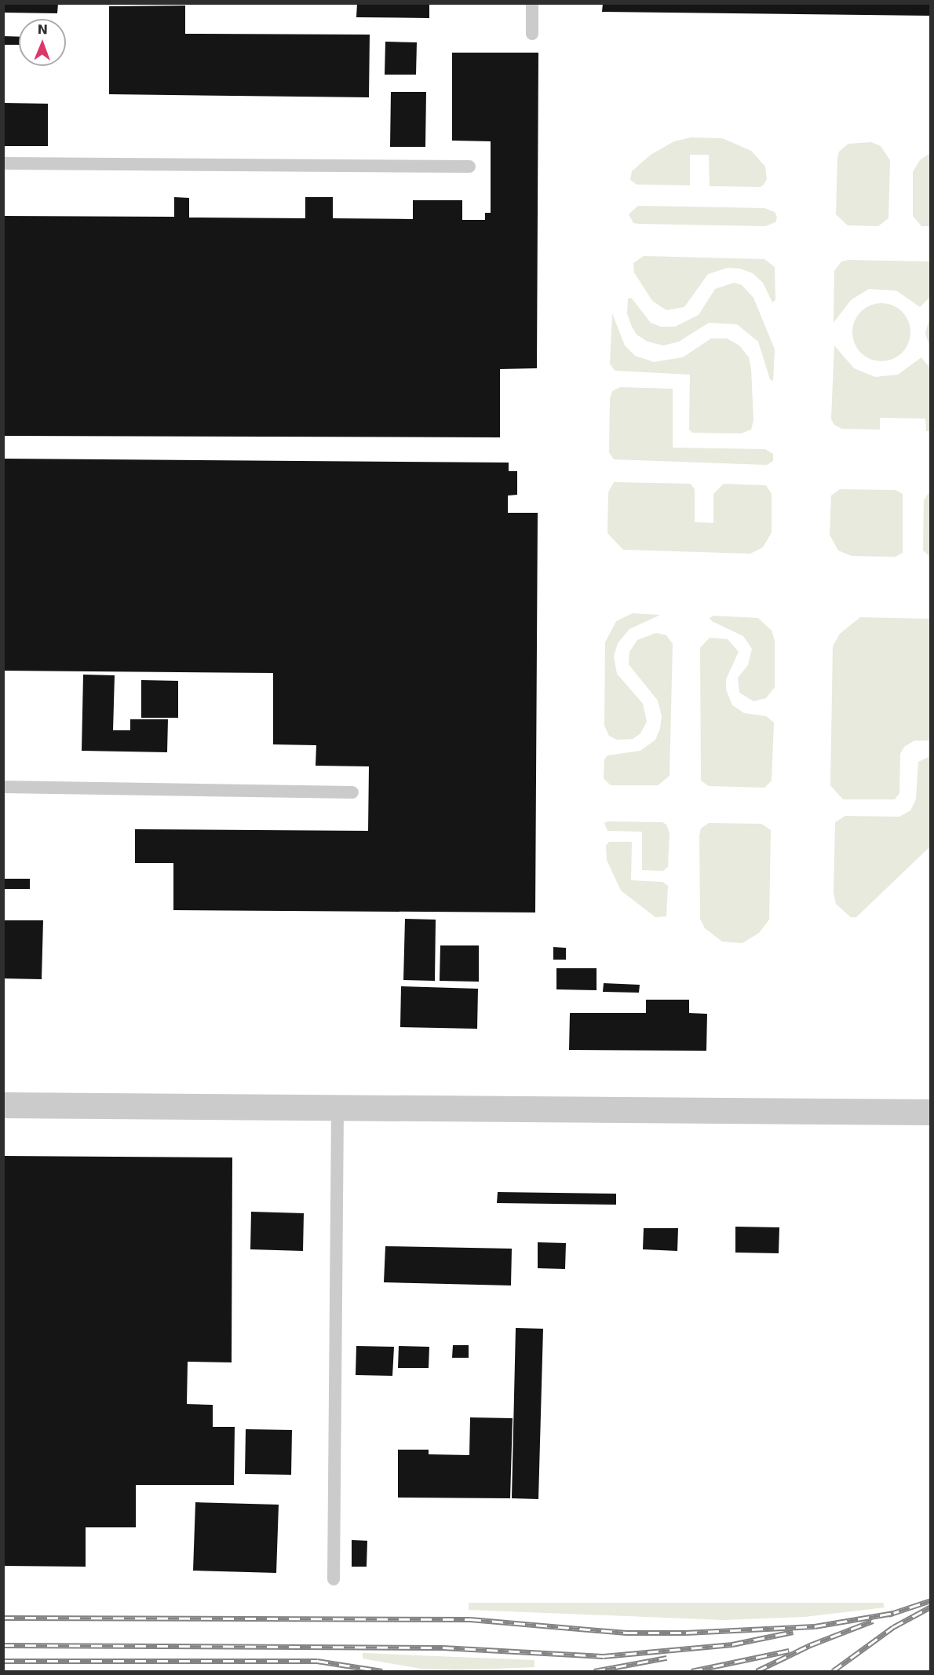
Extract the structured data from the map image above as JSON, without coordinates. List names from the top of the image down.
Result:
{
  "north": "top"
}
